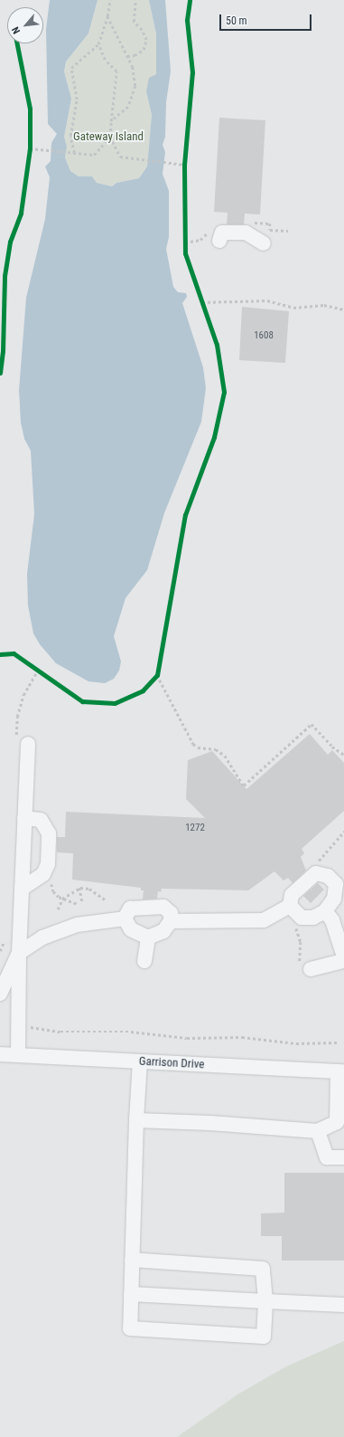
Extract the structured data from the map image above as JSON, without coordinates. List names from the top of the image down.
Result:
{
  "streets": {
    "street": ["Garrison Drive"]
  },
  "parks": ["Gateway Island"],
  "house_numbers": ["1608", "1272"],
  "scale_bar": "50 m",
  "north": "bottom left"
}
